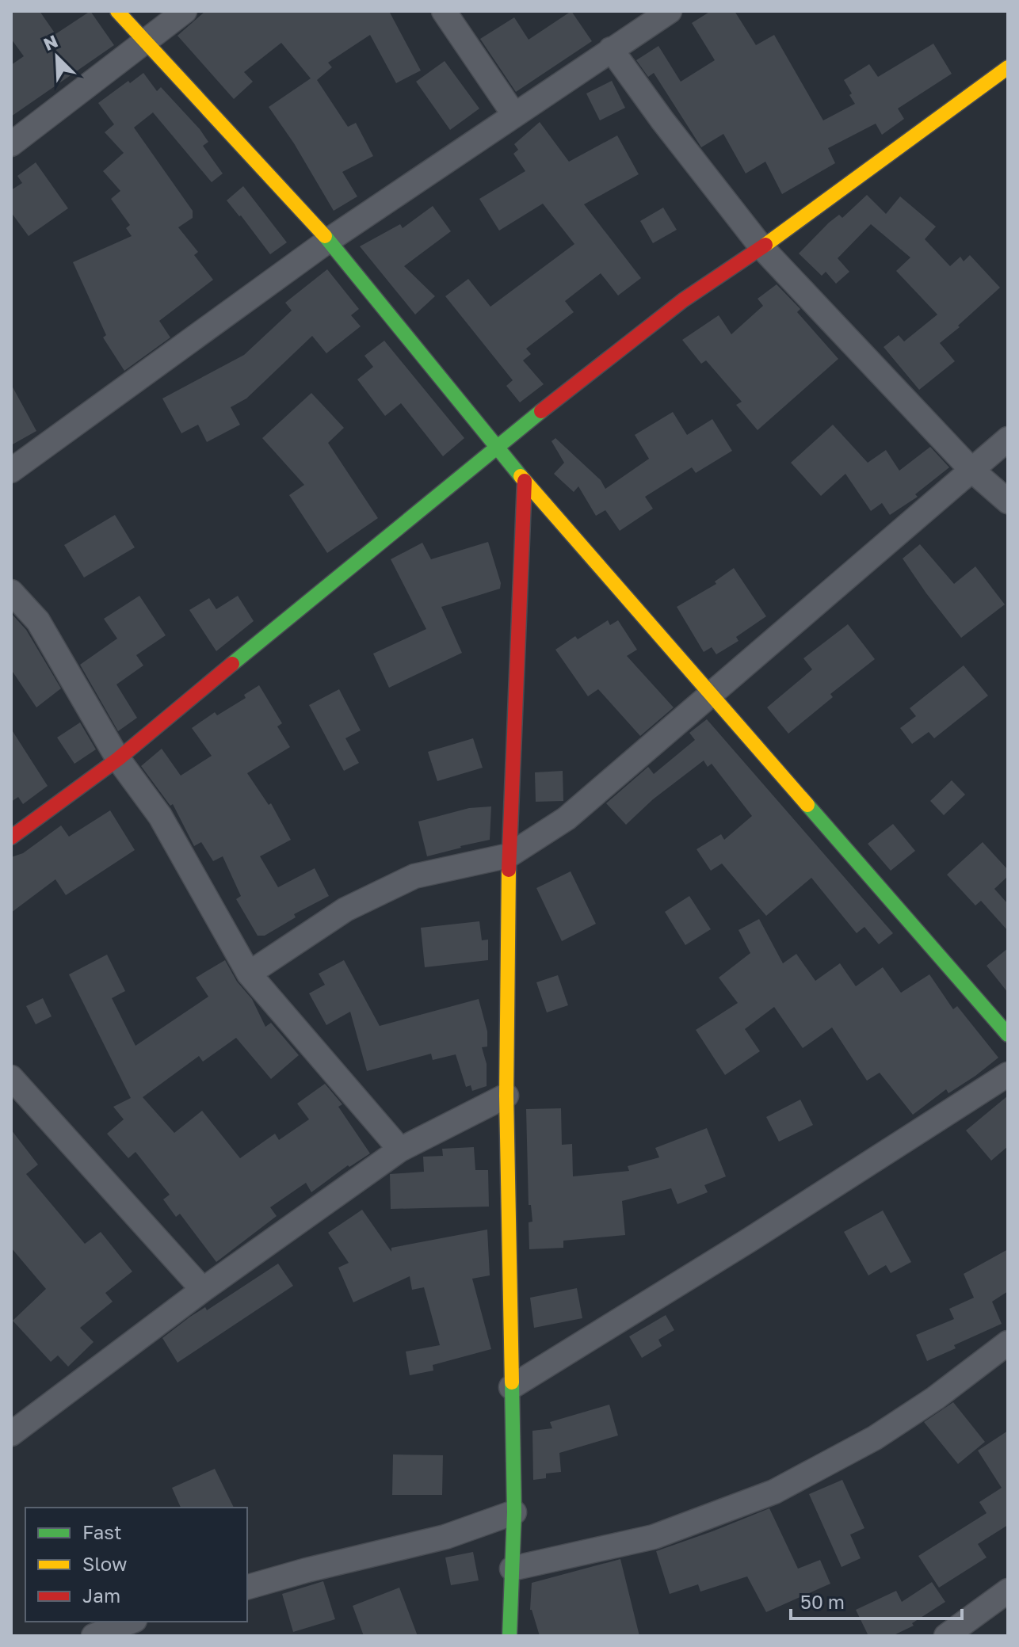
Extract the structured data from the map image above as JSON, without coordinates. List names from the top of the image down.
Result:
{
  "legend": ["Fast", "Slow", "Jam"],
  "scale_bar": "50 m",
  "north": "top left"
}
